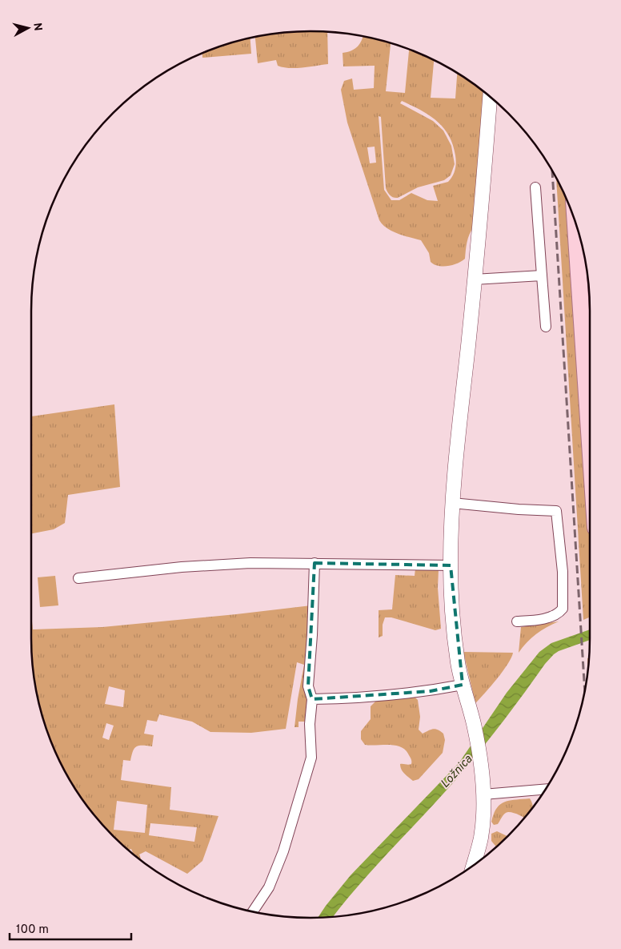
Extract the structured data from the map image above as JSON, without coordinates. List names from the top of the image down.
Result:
{
  "water": ["Ložnica"],
  "scale_bar": "100 m",
  "north": "right"
}
